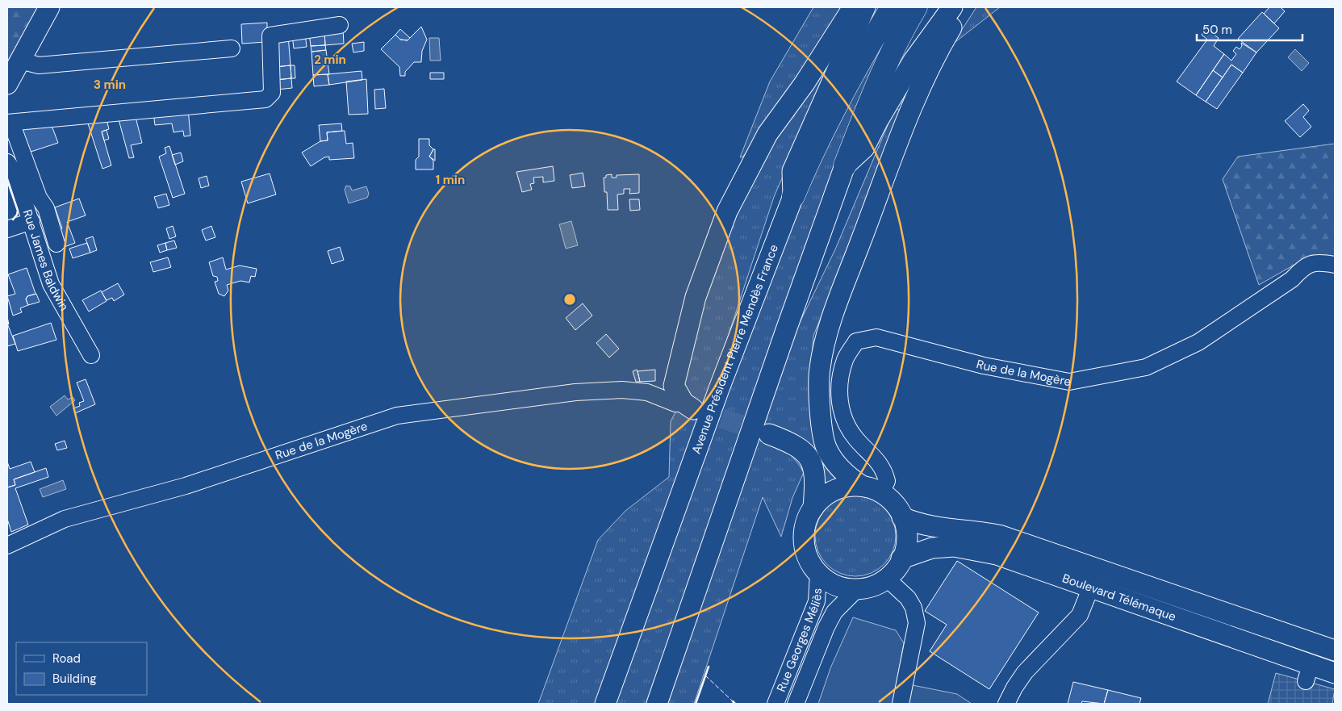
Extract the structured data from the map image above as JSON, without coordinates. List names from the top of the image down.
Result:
{
  "streets": {
    "highway": ["Avenue Président Pierre Mendès France"],
    "main road": ["Boulevard Télémaque"],
    "street": ["Rue James Baldwin", "Rue de la Mogère", "Rue Georges Méliès"]
  },
  "crossings": [
    ["Rue de la Mogère", "Boulevard Télémaque"],
    ["Rue de la Mogère", "Rue Georges Méliès"],
    ["Boulevard Télémaque", "Rue Georges Méliès"]
  ],
  "legend": ["Road", "Building"],
  "scale_bar": "50 m",
  "rings": ["2 min", "3 min", "1 min"]
}
